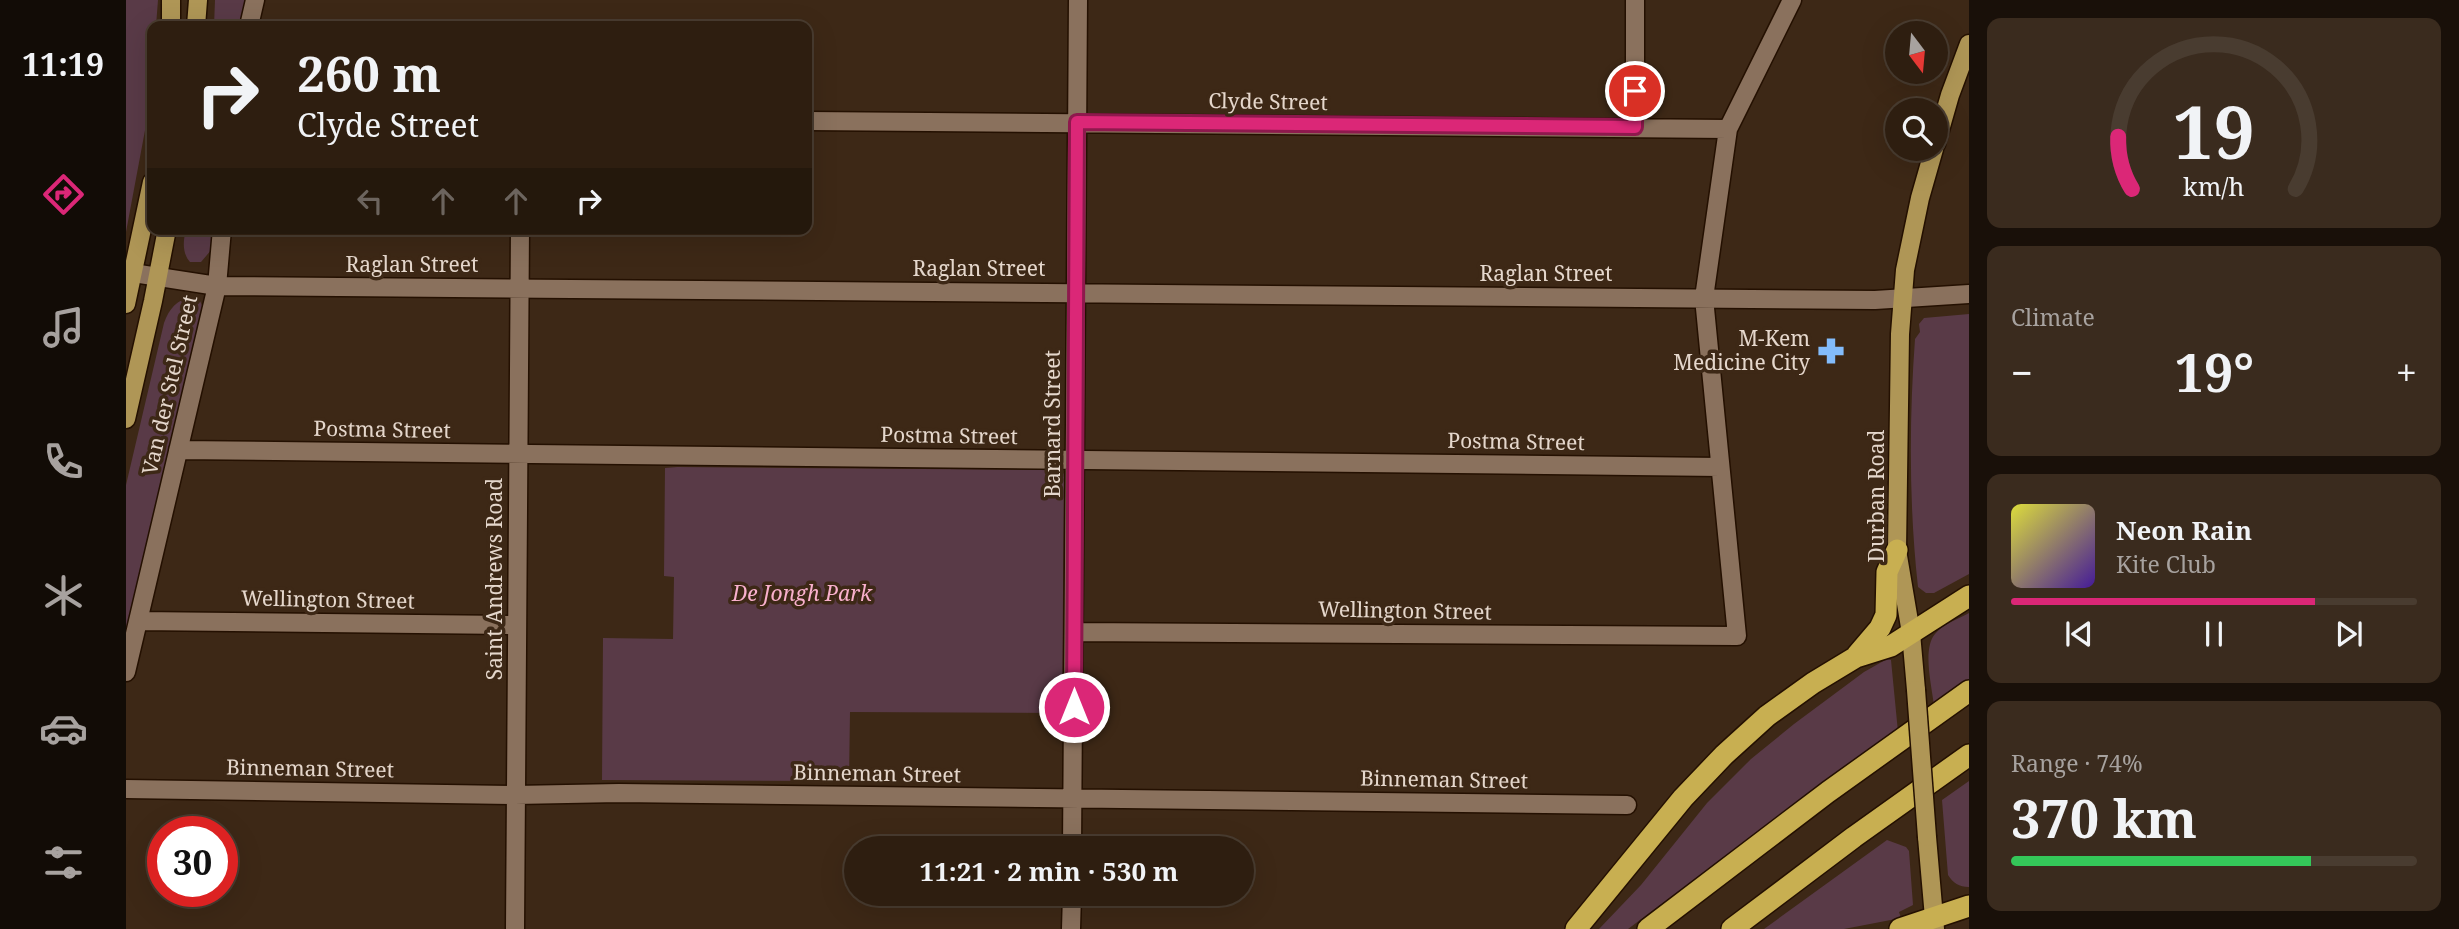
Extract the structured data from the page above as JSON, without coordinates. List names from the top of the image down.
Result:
{
  "streets": {
    "main road": ["Durban Road"],
    "street": [
      "Clyde Street",
      "Raglan Street",
      "Van der Stel Street",
      "Barnard Street",
      "Postma Street",
      "Saint Andrews Road",
      "Wellington Street",
      "Binneman Street"
    ]
  },
  "crossings": [
    ["Clyde Street", "Barnard Street"],
    ["Raglan Street", "Van der Stel Street"],
    ["Raglan Street", "Barnard Street"],
    ["Raglan Street", "Durban Road"],
    ["Raglan Street", "Saint Andrews Road"],
    ["Van der Stel Street", "Postma Street"],
    ["Van der Stel Street", "Wellington Street"],
    ["Barnard Street", "Postma Street"],
    ["Barnard Street", "Wellington Street"],
    ["Barnard Street", "Binneman Street"],
    ["Postma Street", "Saint Andrews Road"],
    ["Postma Street", "Wellington Street"],
    ["Saint Andrews Road", "Wellington Street"],
    ["Saint Andrews Road", "Binneman Street"]
  ],
  "parks": ["De Jongh Park"],
  "places": {
    "pharmacy": ["M-Kem Medicine City"]
  },
  "north": "bottom",
  "page": {
    "tabs": "11:19",
    "turn": ["260 m", "Clyde Street"],
    "tile": [
      "Climate",
      ["Range · 74%", "370 km"]
    ],
    "heat": ["−", "19°", "+"],
    "song": ["Neon Rain", "Kite Club"],
    "limit": "30",
    "trip": "11:21 · 2 min · 530 m",
    "gauge": ["19", "km/h"]
  }
}
